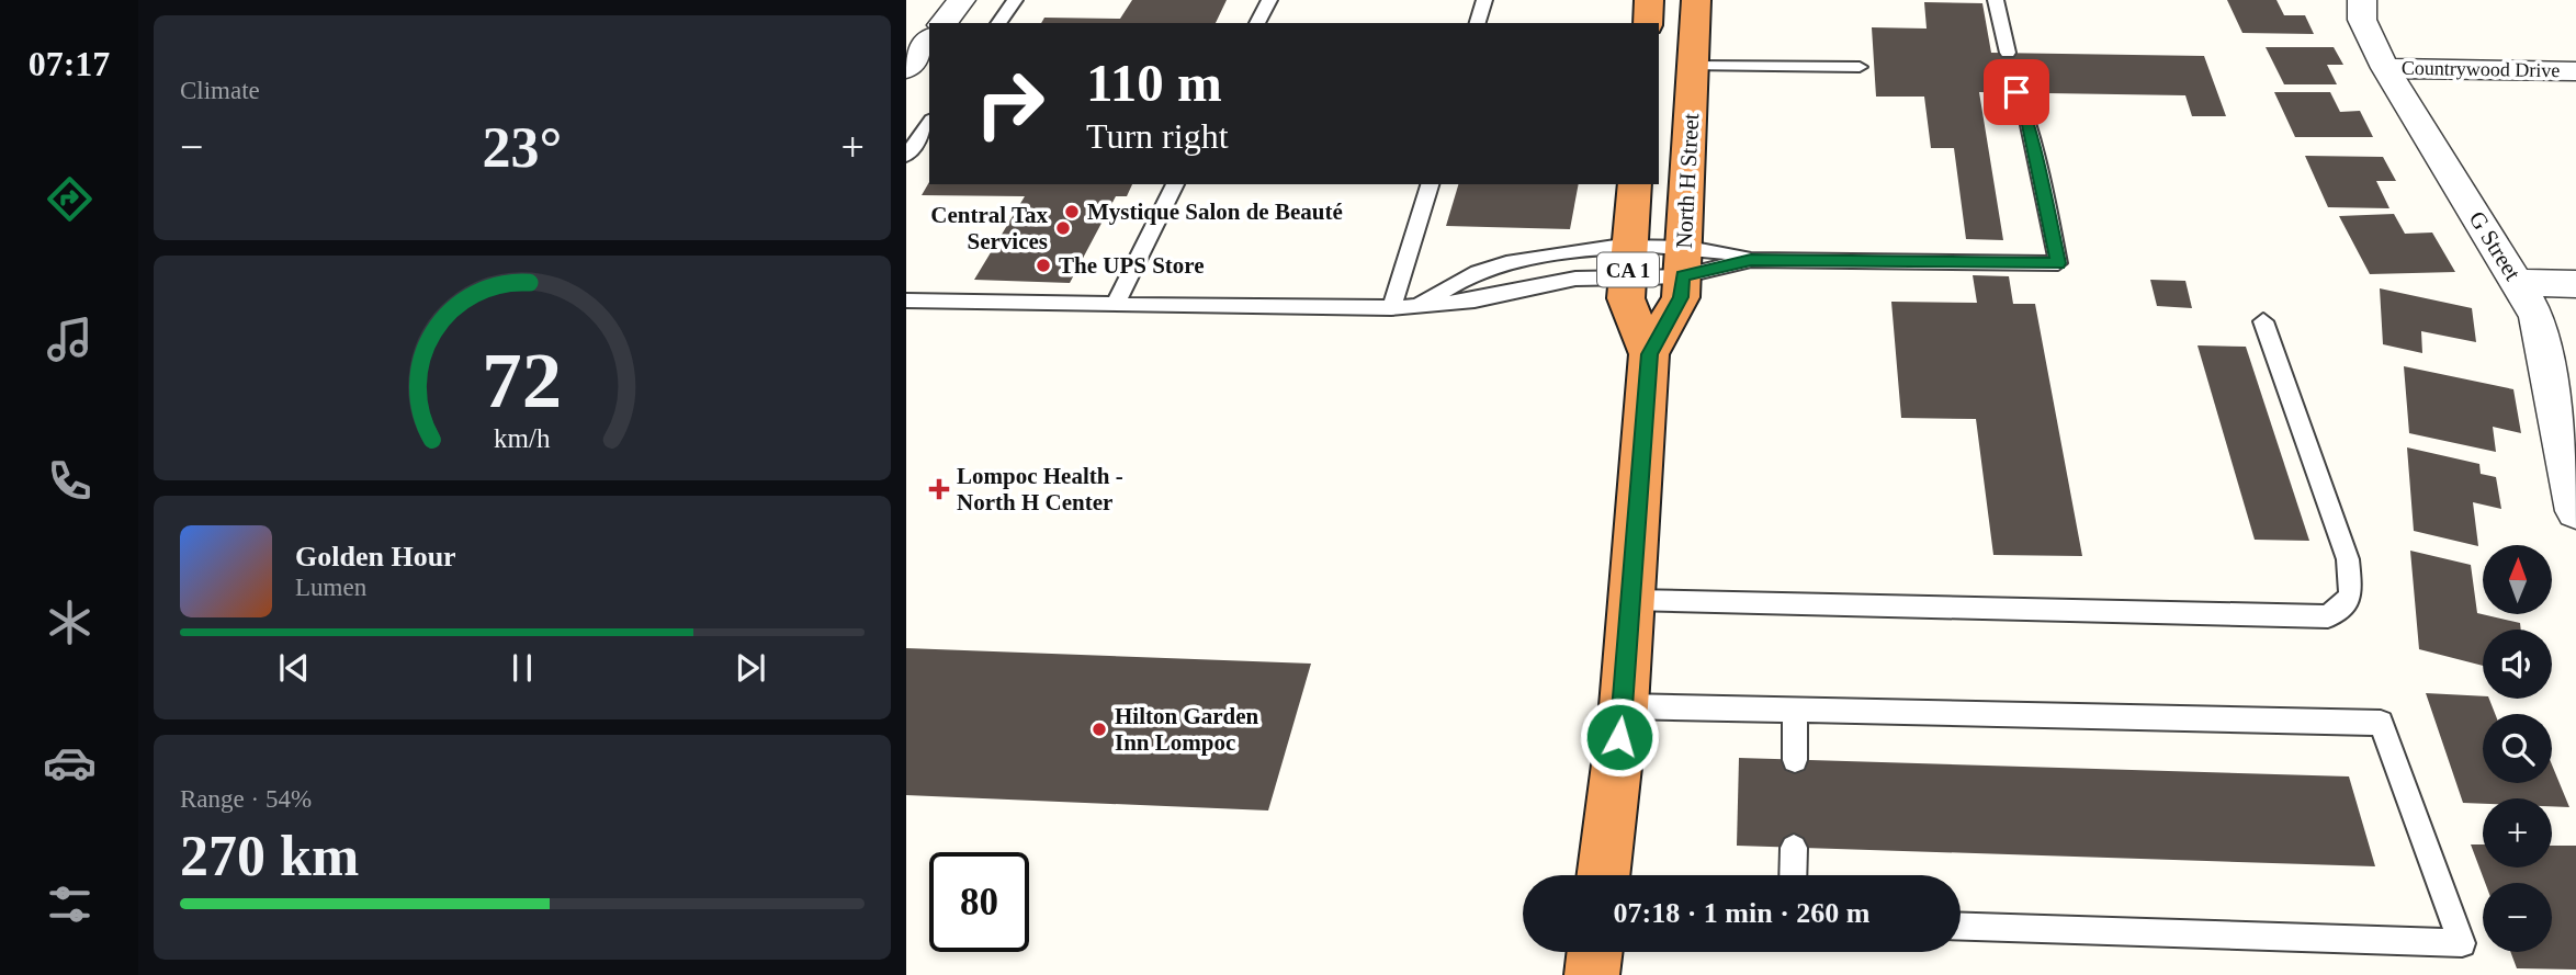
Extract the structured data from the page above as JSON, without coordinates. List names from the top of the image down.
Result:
{
  "streets": {
    "highway": ["North H Street", "CA 1"],
    "street": ["Countrywood Drive", "G Street"]
  },
  "crossings": [
    ["Countrywood Drive", "G Street"]
  ],
  "places": {
    "other": [
      "Mystique Salon de Beauté",
      "Central Tax Services",
      "The UPS Store",
      "Hilton Garden Inn Lompoc"
    ],
    "health": ["Lompoc Health - North H Center"]
  },
  "north": "top",
  "page": {
    "tabs": "07:17",
    "tile": [
      "Climate",
      ["Range · 54%", "270 km"]
    ],
    "turn": ["110 m", "Turn right"],
    "heat": ["−", "23°", "+"],
    "song": ["Golden Hour", "Lumen"],
    "map_buttons": ["+", "−"],
    "limit": "80",
    "trip": "07:18 · 1 min · 260 m",
    "gauge": ["72", "km/h"]
  }
}
